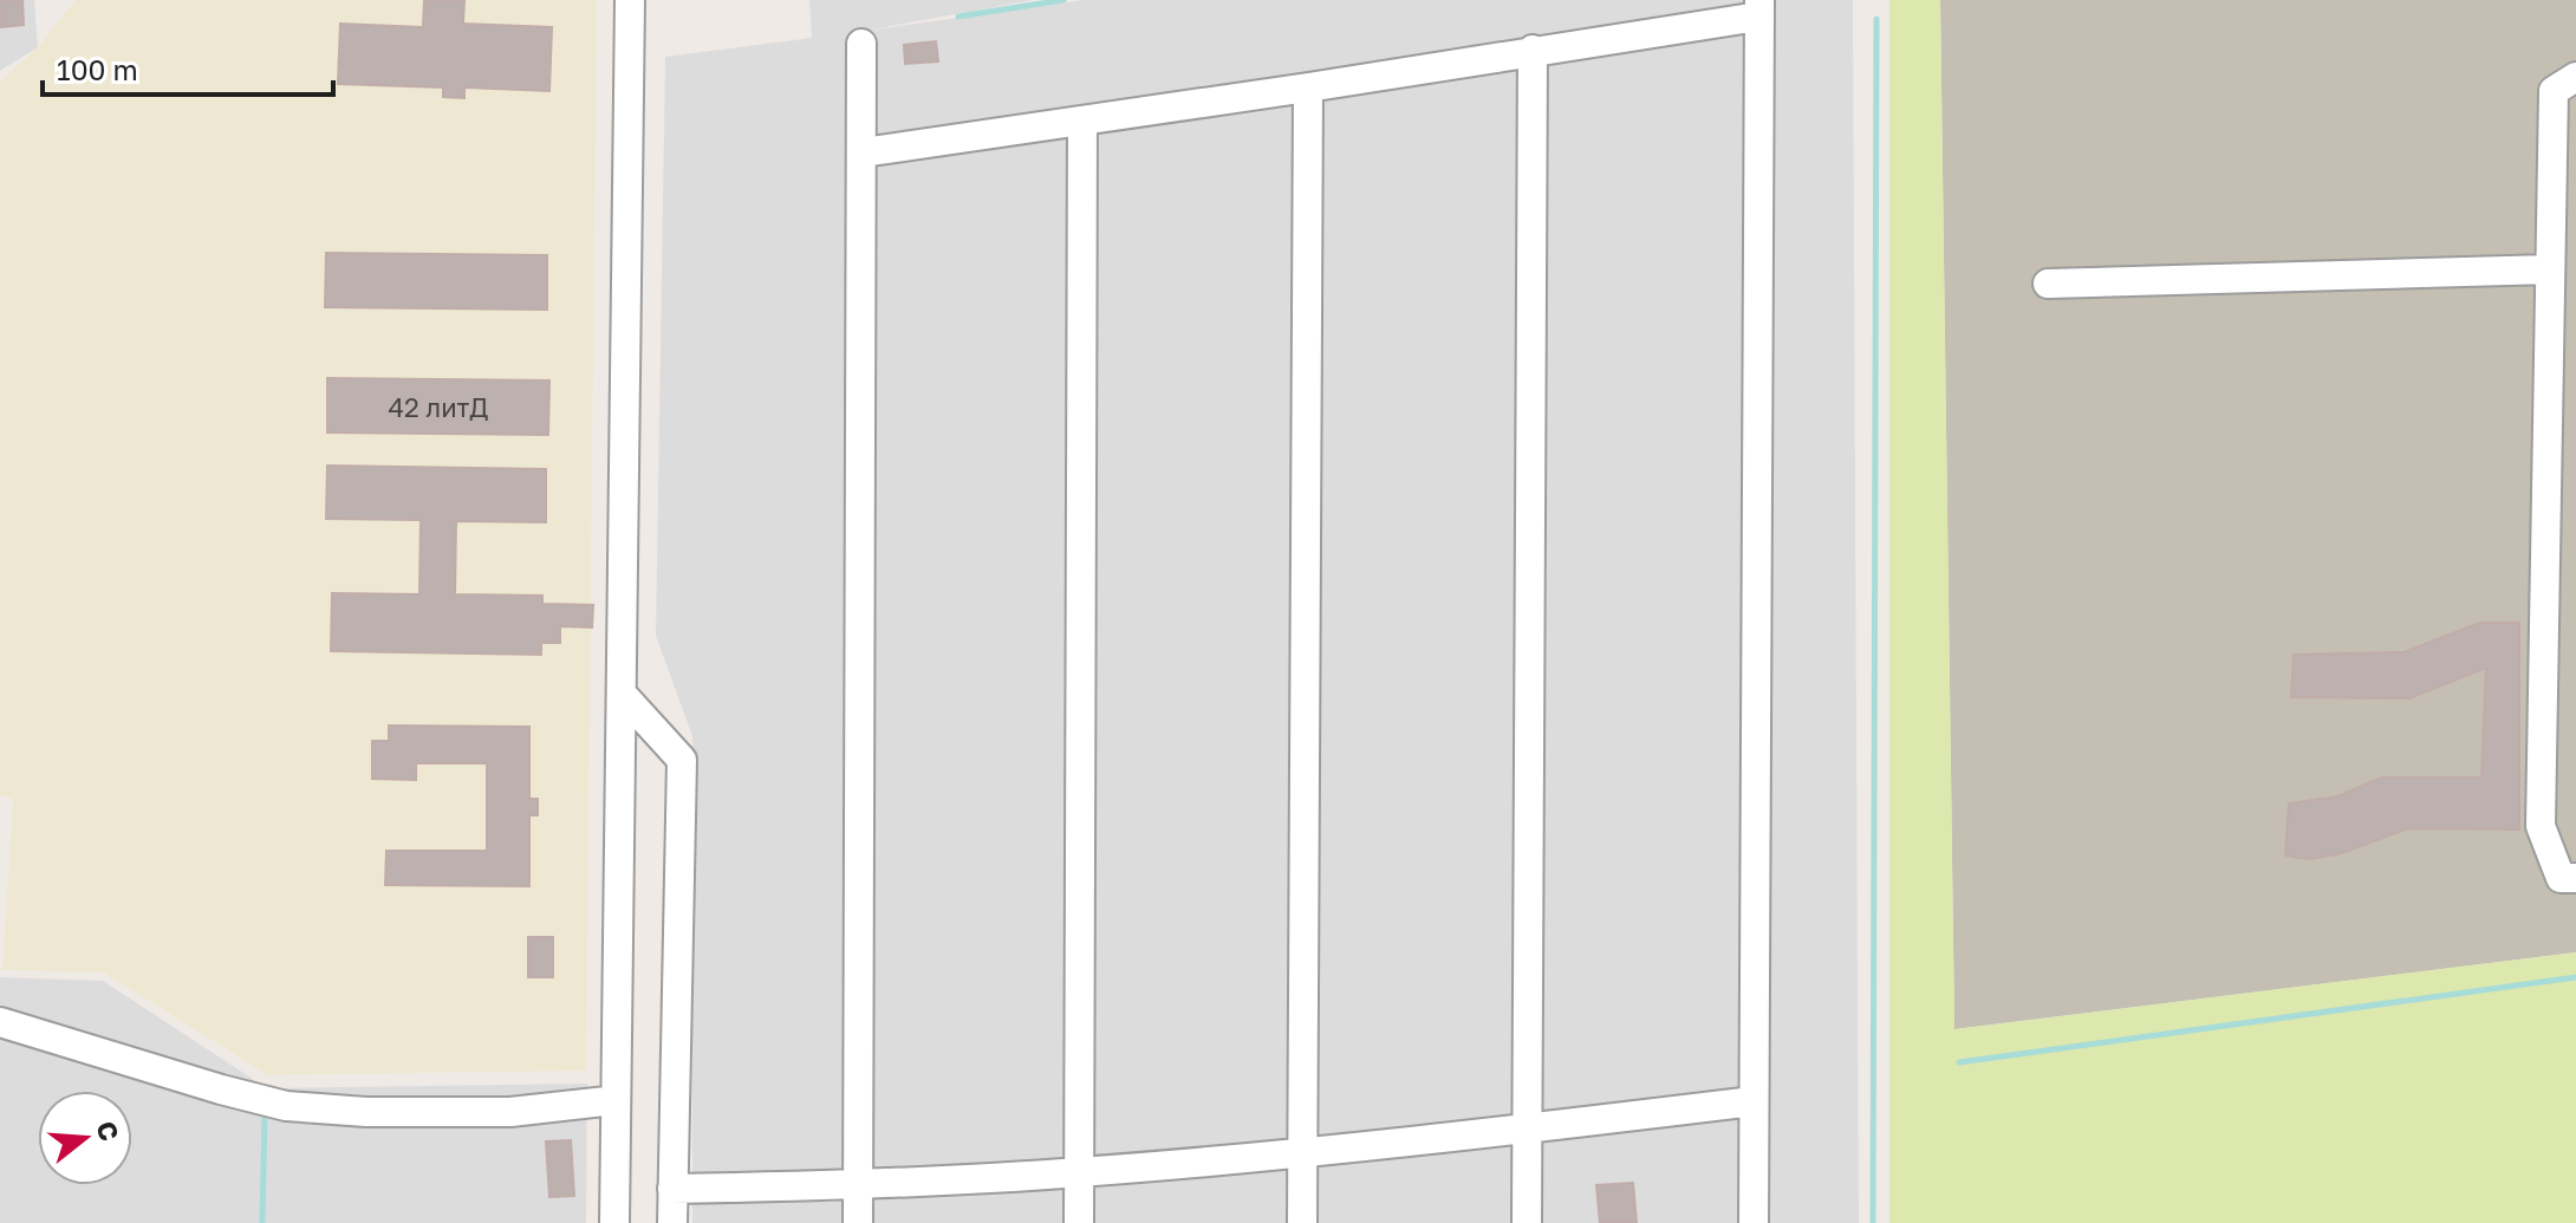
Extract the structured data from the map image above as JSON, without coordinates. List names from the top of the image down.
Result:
{
  "house_numbers": ["42 литД"],
  "scale_bar": "100 m",
  "north": "right"
}
